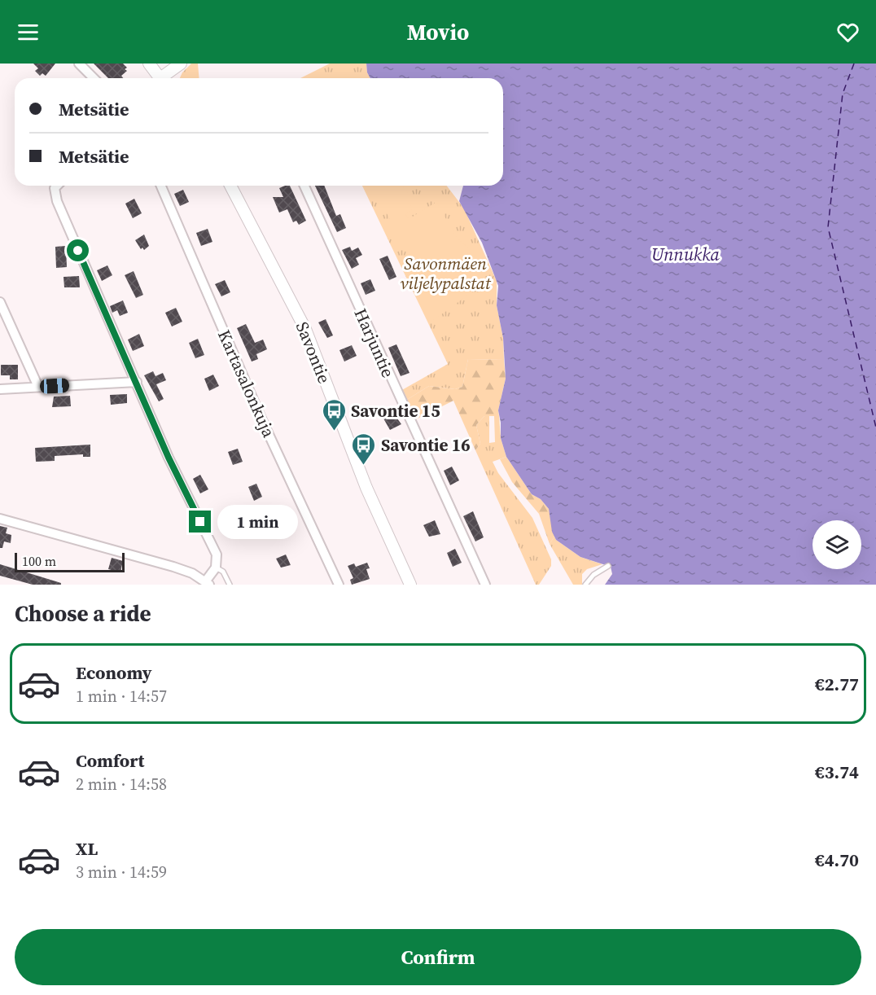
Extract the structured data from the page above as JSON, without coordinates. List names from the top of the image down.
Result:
{
  "streets": {
    "street": ["Harjuntie", "Savontie", "Kartasalonkuja"]
  },
  "water": ["Unnukka"],
  "parks": ["Savonmäen viljelypalstat"],
  "places": {
    "bus stop": ["Savontie 15", "Savontie 16"]
  },
  "scale_bar": "100 m",
  "page": {
    "header": "Movio",
    "banner": ["Metsätie", "Metsätie"],
    "bubble": "1 min",
    "scale": "100 m",
    "heading": "Choose a ride",
    "list": [
      {
        "name": "Economy",
        "note": "1 min · 14:57",
        "value": "€2.77"
      },
      {
        "name": "Comfort",
        "note": "2 min · 14:58",
        "value": "€3.74"
      },
      {
        "name": "XL",
        "note": "3 min · 14:59",
        "value": "€4.70"
      }
    ],
    "buttons": "Confirm"
  }
}
